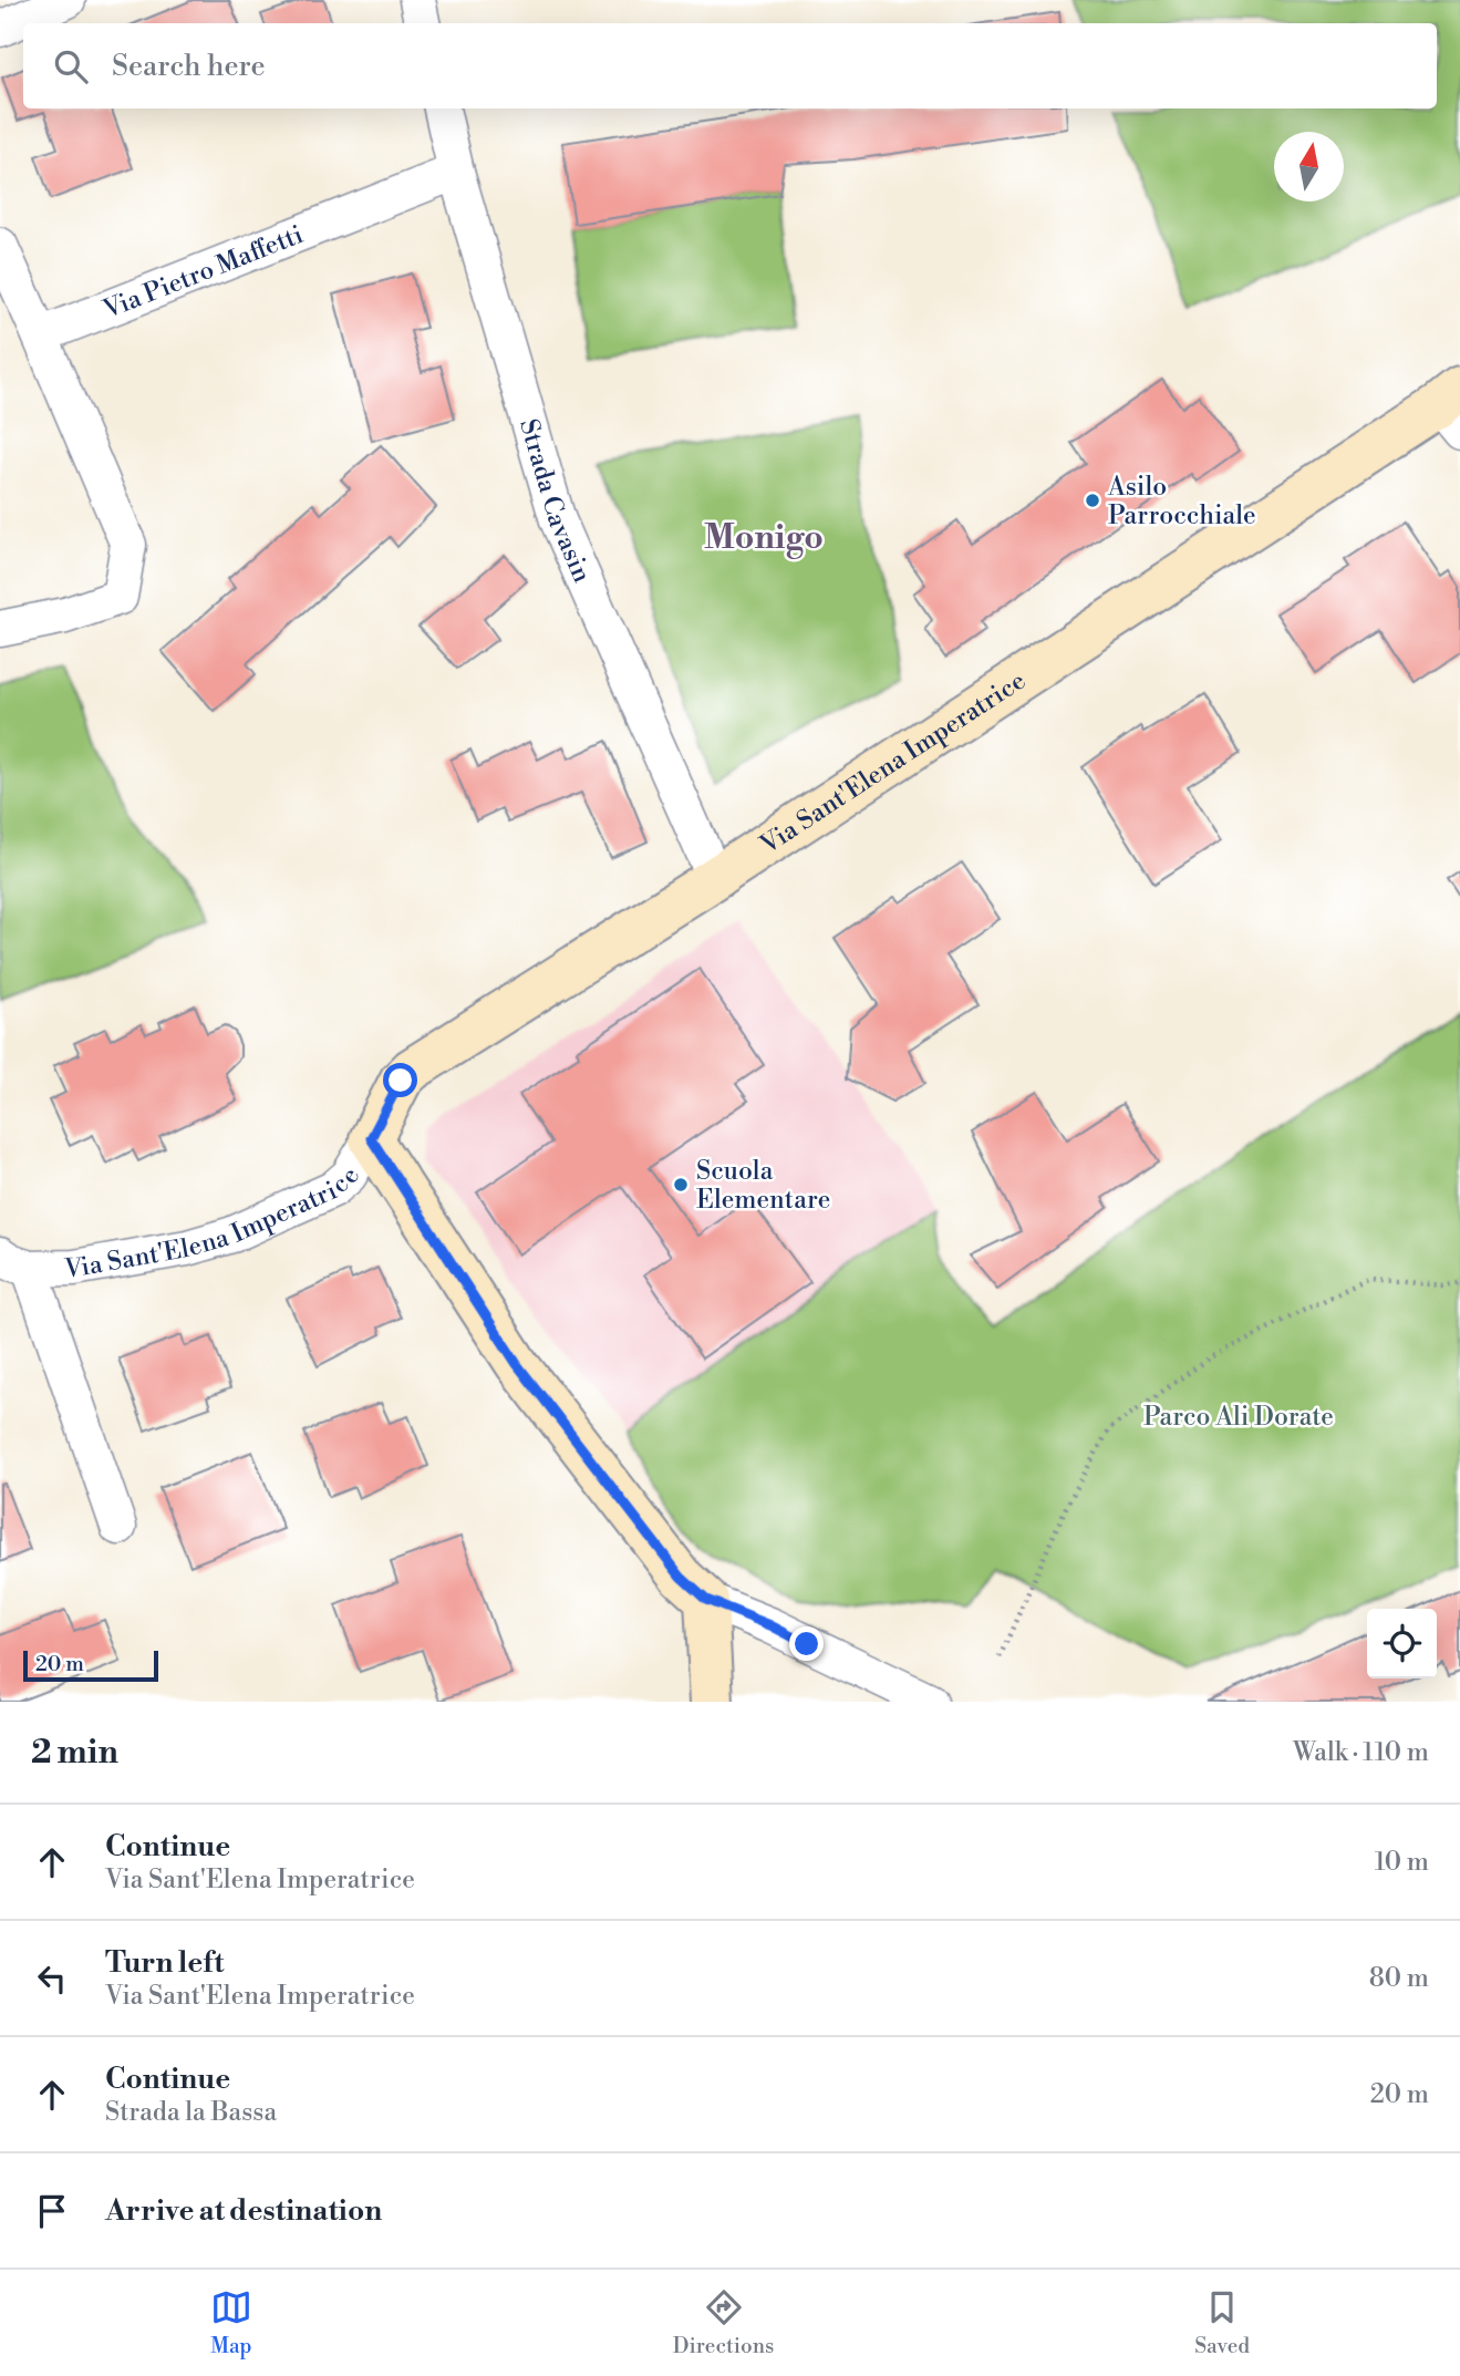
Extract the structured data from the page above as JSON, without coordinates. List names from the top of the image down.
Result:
{
  "streets": {
    "street": ["Via Pietro Maffetti", "Strada Cavasin", "Via Sant'Elena Imperatrice"]
  },
  "crossings": [
    ["Via Pietro Maffetti", "Strada Cavasin"],
    ["Strada Cavasin", "Via Sant'Elena Imperatrice"]
  ],
  "districts": ["Monigo"],
  "parks": ["Parco Ali Dorate"],
  "places": ["Asilo Parrocchiale", "Scuola Elementare"],
  "scale_bar": "20 m",
  "north": "top",
  "page": {
    "search": "Search here",
    "scale": "20 m",
    "heading": ["2 min", "Walk · 110 m"],
    "list": [
      ["Continue", "Via Sant'Elena Imperatrice", "10 m"],
      ["Turn left", "Via Sant'Elena Imperatrice", "80 m"],
      ["Continue", "Strada la Bassa", "20 m"],
      "Arrive at destination"
    ],
    "nav": ["Map", "Directions", "Saved"]
  }
}
